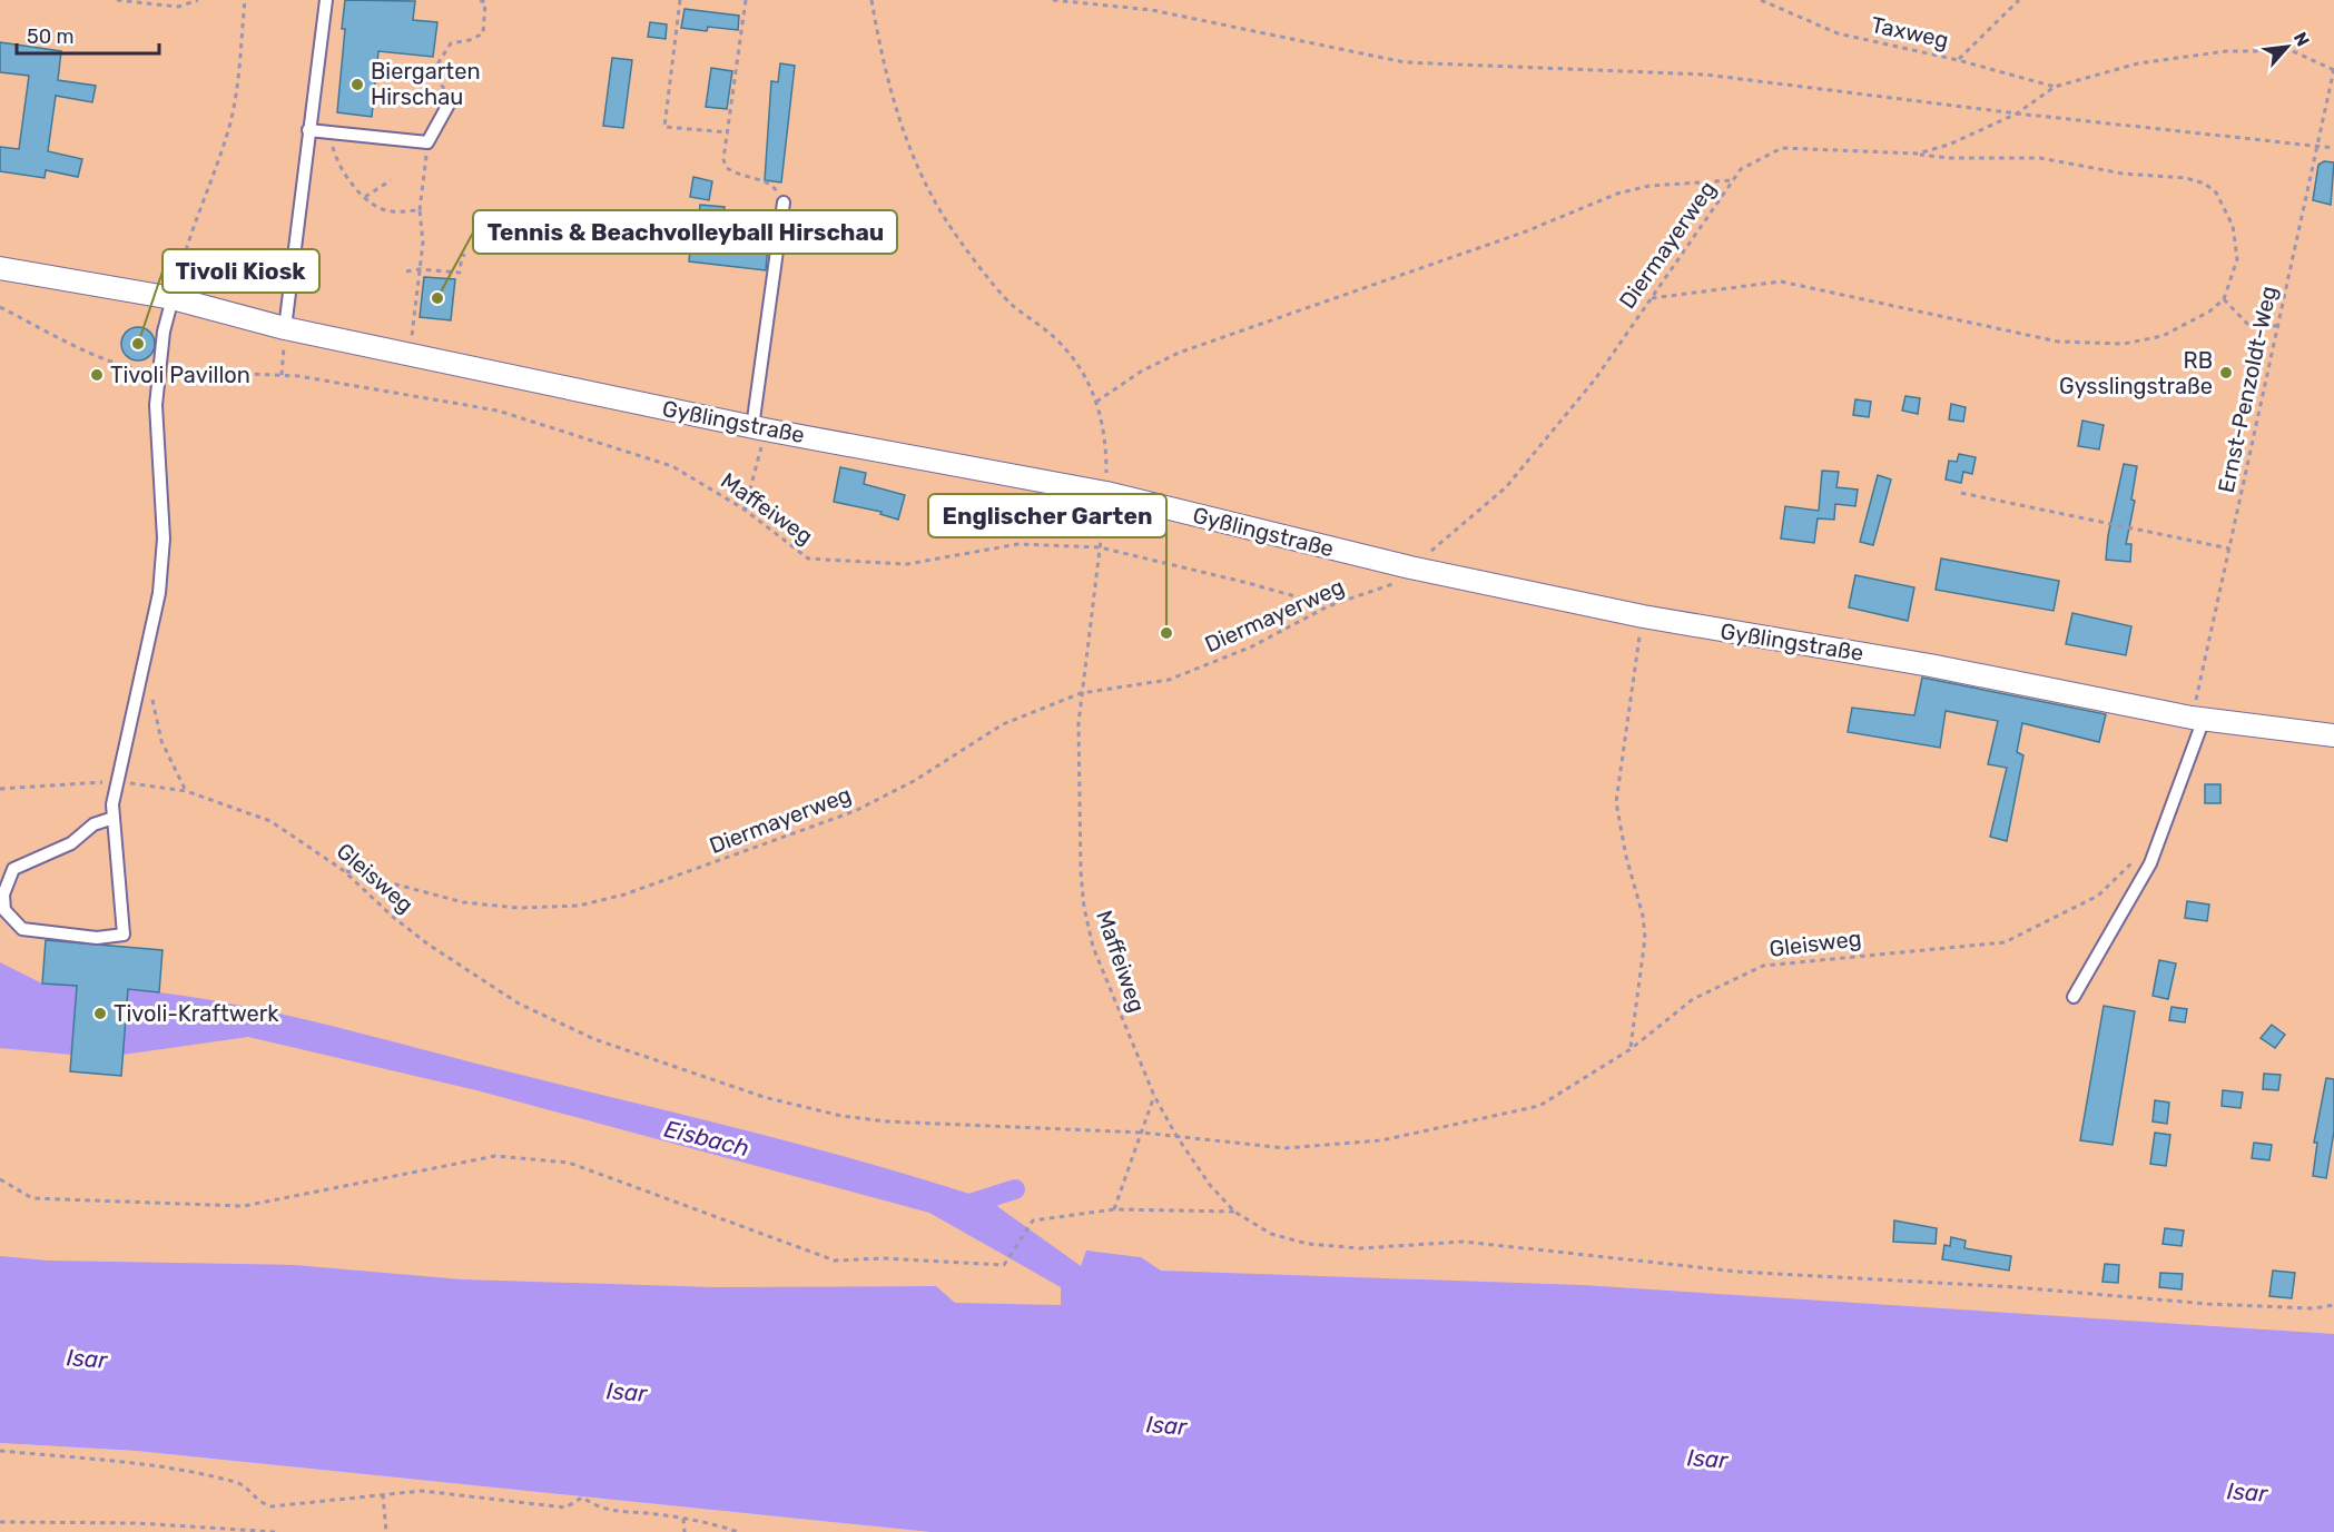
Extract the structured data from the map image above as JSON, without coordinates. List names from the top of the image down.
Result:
{
  "streets": {
    "street": ["Gyßlingstraße"],
    "path": [
      "Taxweg",
      "Diermayerweg",
      "Ernst-Penzoldt-Weg",
      "Maffeiweg",
      "Gleisweg"
    ]
  },
  "crossings": [
    ["Taxweg", "Diermayerweg"],
    ["Diermayerweg", "Gyßlingstraße"],
    ["Diermayerweg", "Maffeiweg"],
    ["Diermayerweg", "Gleisweg"],
    ["Ernst-Penzoldt-Weg", "Gyßlingstraße"],
    ["Maffeiweg", "Gleisweg"]
  ],
  "water": ["Eisbach", "Isar"],
  "places": [
    "Biergarten Hirschau",
    "Tennis & Beachvolleyball Hirschau",
    "Tivoli Kiosk",
    "RB Gysslingstraße",
    "Tivoli Pavillon",
    "Englischer Garten",
    "Tivoli-Kraftwerk"
  ],
  "scale_bar": "50 m",
  "north": "top right"
}
